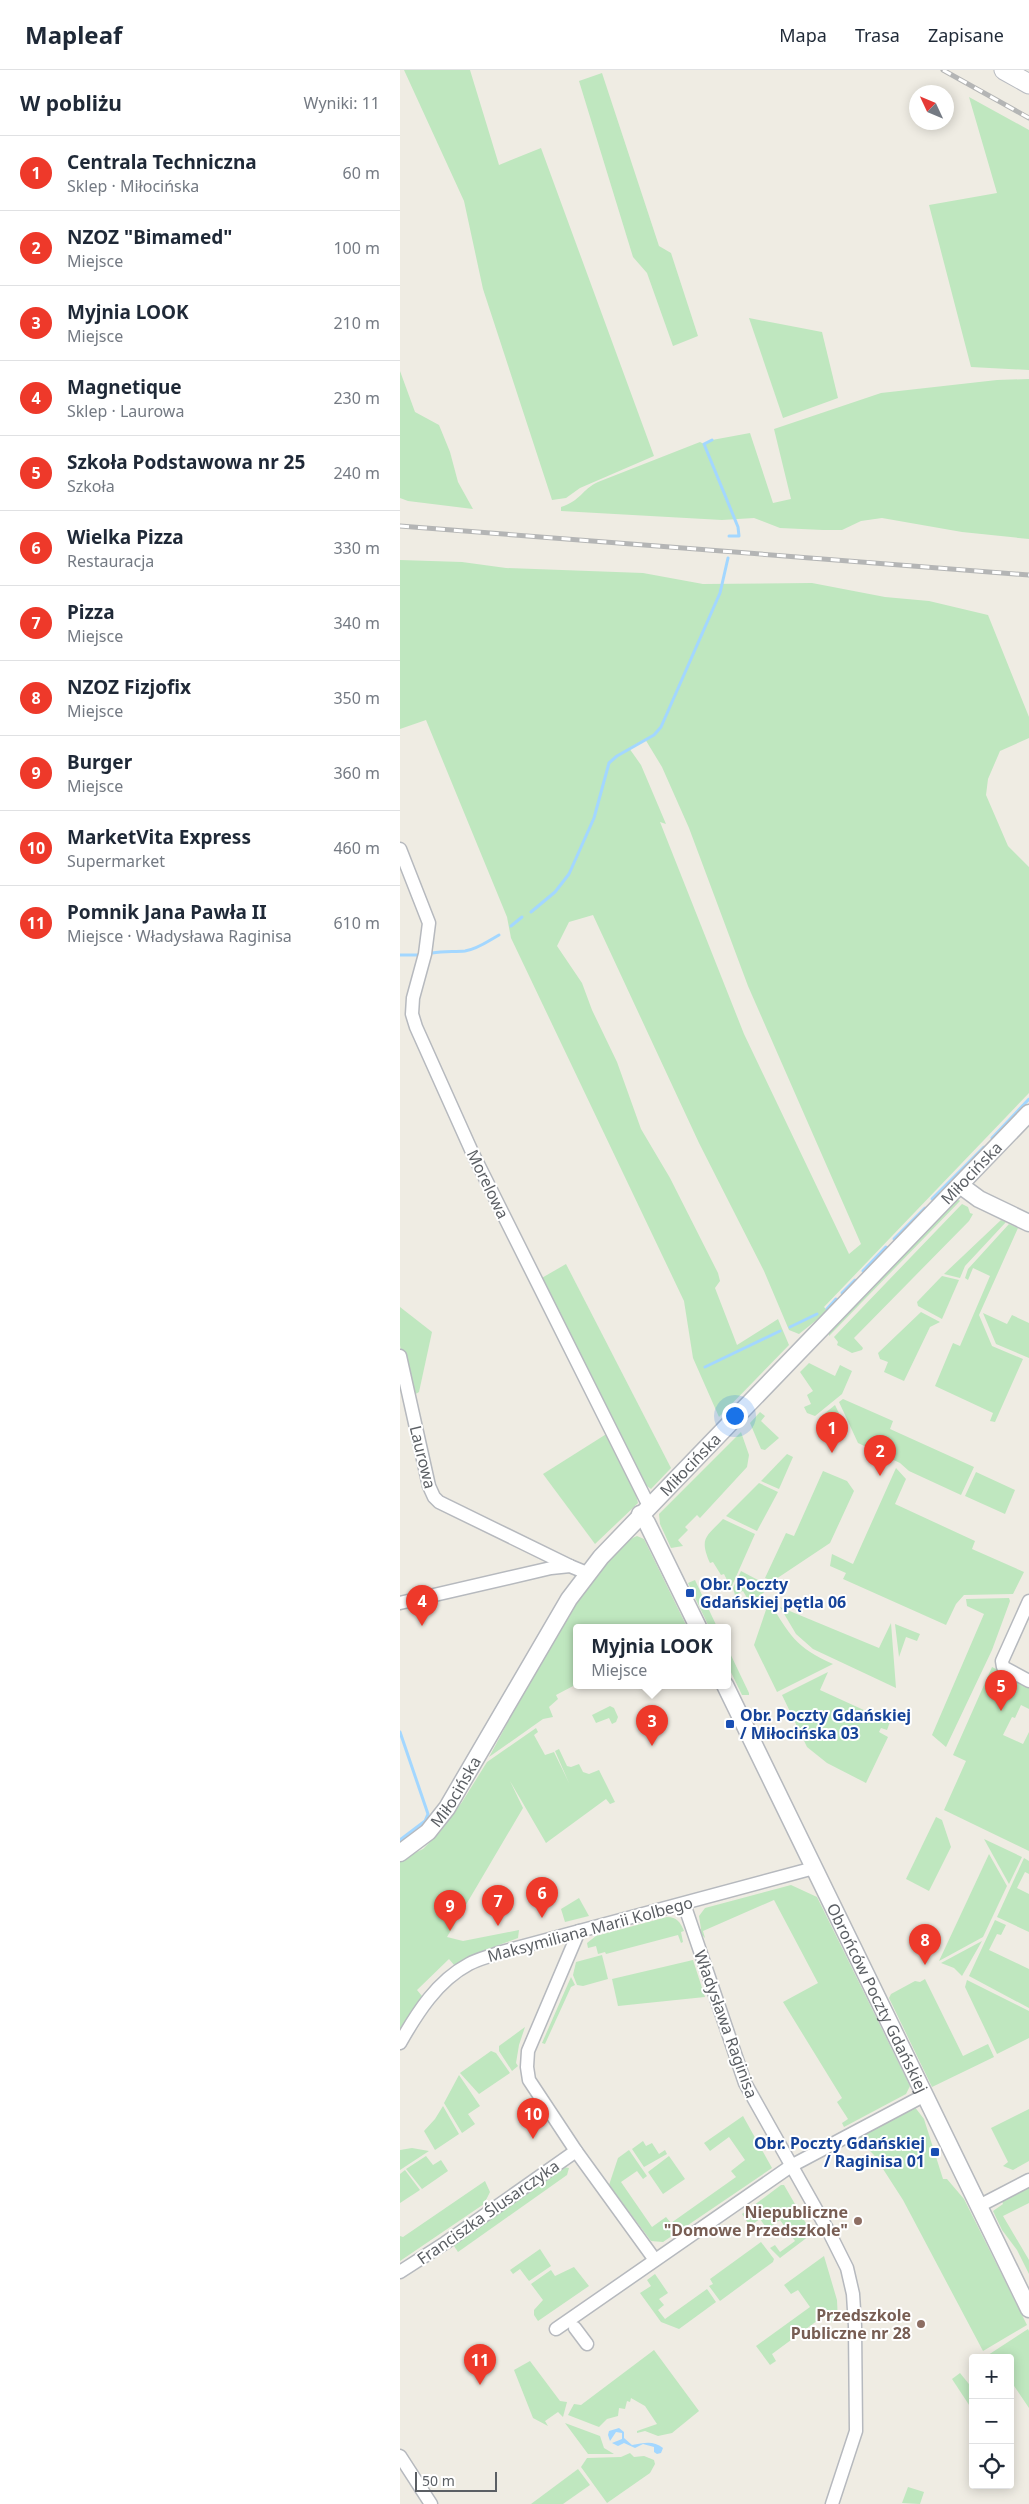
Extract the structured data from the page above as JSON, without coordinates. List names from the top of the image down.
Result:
{
  "streets": {
    "street": [
      "Miłocińska",
      "Morelowa",
      "Laurowa",
      "Maksymiliana Marii Kolbego",
      "Obrońców Poczty Gdańskiej",
      "Władysława Raginisa",
      "Franciszka Ślusarczyka"
    ]
  },
  "crossings": [
    ["Miłocińska", "Morelowa"],
    ["Miłocińska", "Laurowa"],
    ["Maksymiliana Marii Kolbego", "Obrońców Poczty Gdańskiej"],
    ["Maksymiliana Marii Kolbego", "Władysława Raginisa"],
    ["Maksymiliana Marii Kolbego", "Franciszka Ślusarczyka"]
  ],
  "places": {
    "transit": ["Obr. Poczty Gdańskiej pętla 06", "Obr. Poczty Gdańskiej / Miłocińska 03", "Obr. Poczty Gdańskiej / Raginisa 01"],
    "other": ["Niepubliczne \"Domowe Przedszkole\"", "Przedszkole Publiczne nr 28"]
  },
  "scale_bar": "50 m",
  "north": "top left",
  "page": {
    "header": "Mapleaf",
    "nav": ["Mapa", "Trasa", "Zapisane"],
    "heading": ["W pobliżu", "Wyniki: 11"],
    "list": [
      {
        "mark": "1",
        "name": "Centrala Techniczna",
        "note": "Sklep · Miłocińska",
        "value": "60 m"
      },
      {
        "mark": "2",
        "name": "NZOZ \"Bimamed\"",
        "note": "Miejsce",
        "value": "100 m"
      },
      {
        "mark": "3",
        "name": "Myjnia LOOK",
        "note": "Miejsce",
        "value": "210 m"
      },
      {
        "mark": "4",
        "name": "Magnetique",
        "note": "Sklep · Laurowa",
        "value": "230 m"
      },
      {
        "mark": "5",
        "name": "Szkoła Podstawowa nr 25",
        "note": "Szkoła",
        "value": "240 m"
      },
      {
        "mark": "6",
        "name": "Wielka Pizza",
        "note": "Restauracja",
        "value": "330 m"
      },
      {
        "mark": "7",
        "name": "Pizza",
        "note": "Miejsce",
        "value": "340 m"
      },
      {
        "mark": "8",
        "name": "NZOZ Fizjofix",
        "note": "Miejsce",
        "value": "350 m"
      },
      {
        "mark": "9",
        "name": "Burger",
        "note": "Miejsce",
        "value": "360 m"
      },
      {
        "mark": "10",
        "name": "MarketVita Express",
        "note": "Supermarket",
        "value": "460 m"
      },
      {
        "mark": "11",
        "name": "Pomnik Jana Pawła II",
        "note": "Miejsce · Władysława Raginisa",
        "value": "610 m"
      }
    ],
    "pins": [
      "1",
      "2",
      "4",
      "5",
      "3",
      "6",
      "7",
      "9",
      "8",
      "10",
      "11"
    ],
    "popup": ["Myjnia LOOK", "Miejsce"],
    "map_buttons": ["+", "−"],
    "scale": "50 m"
  }
}
